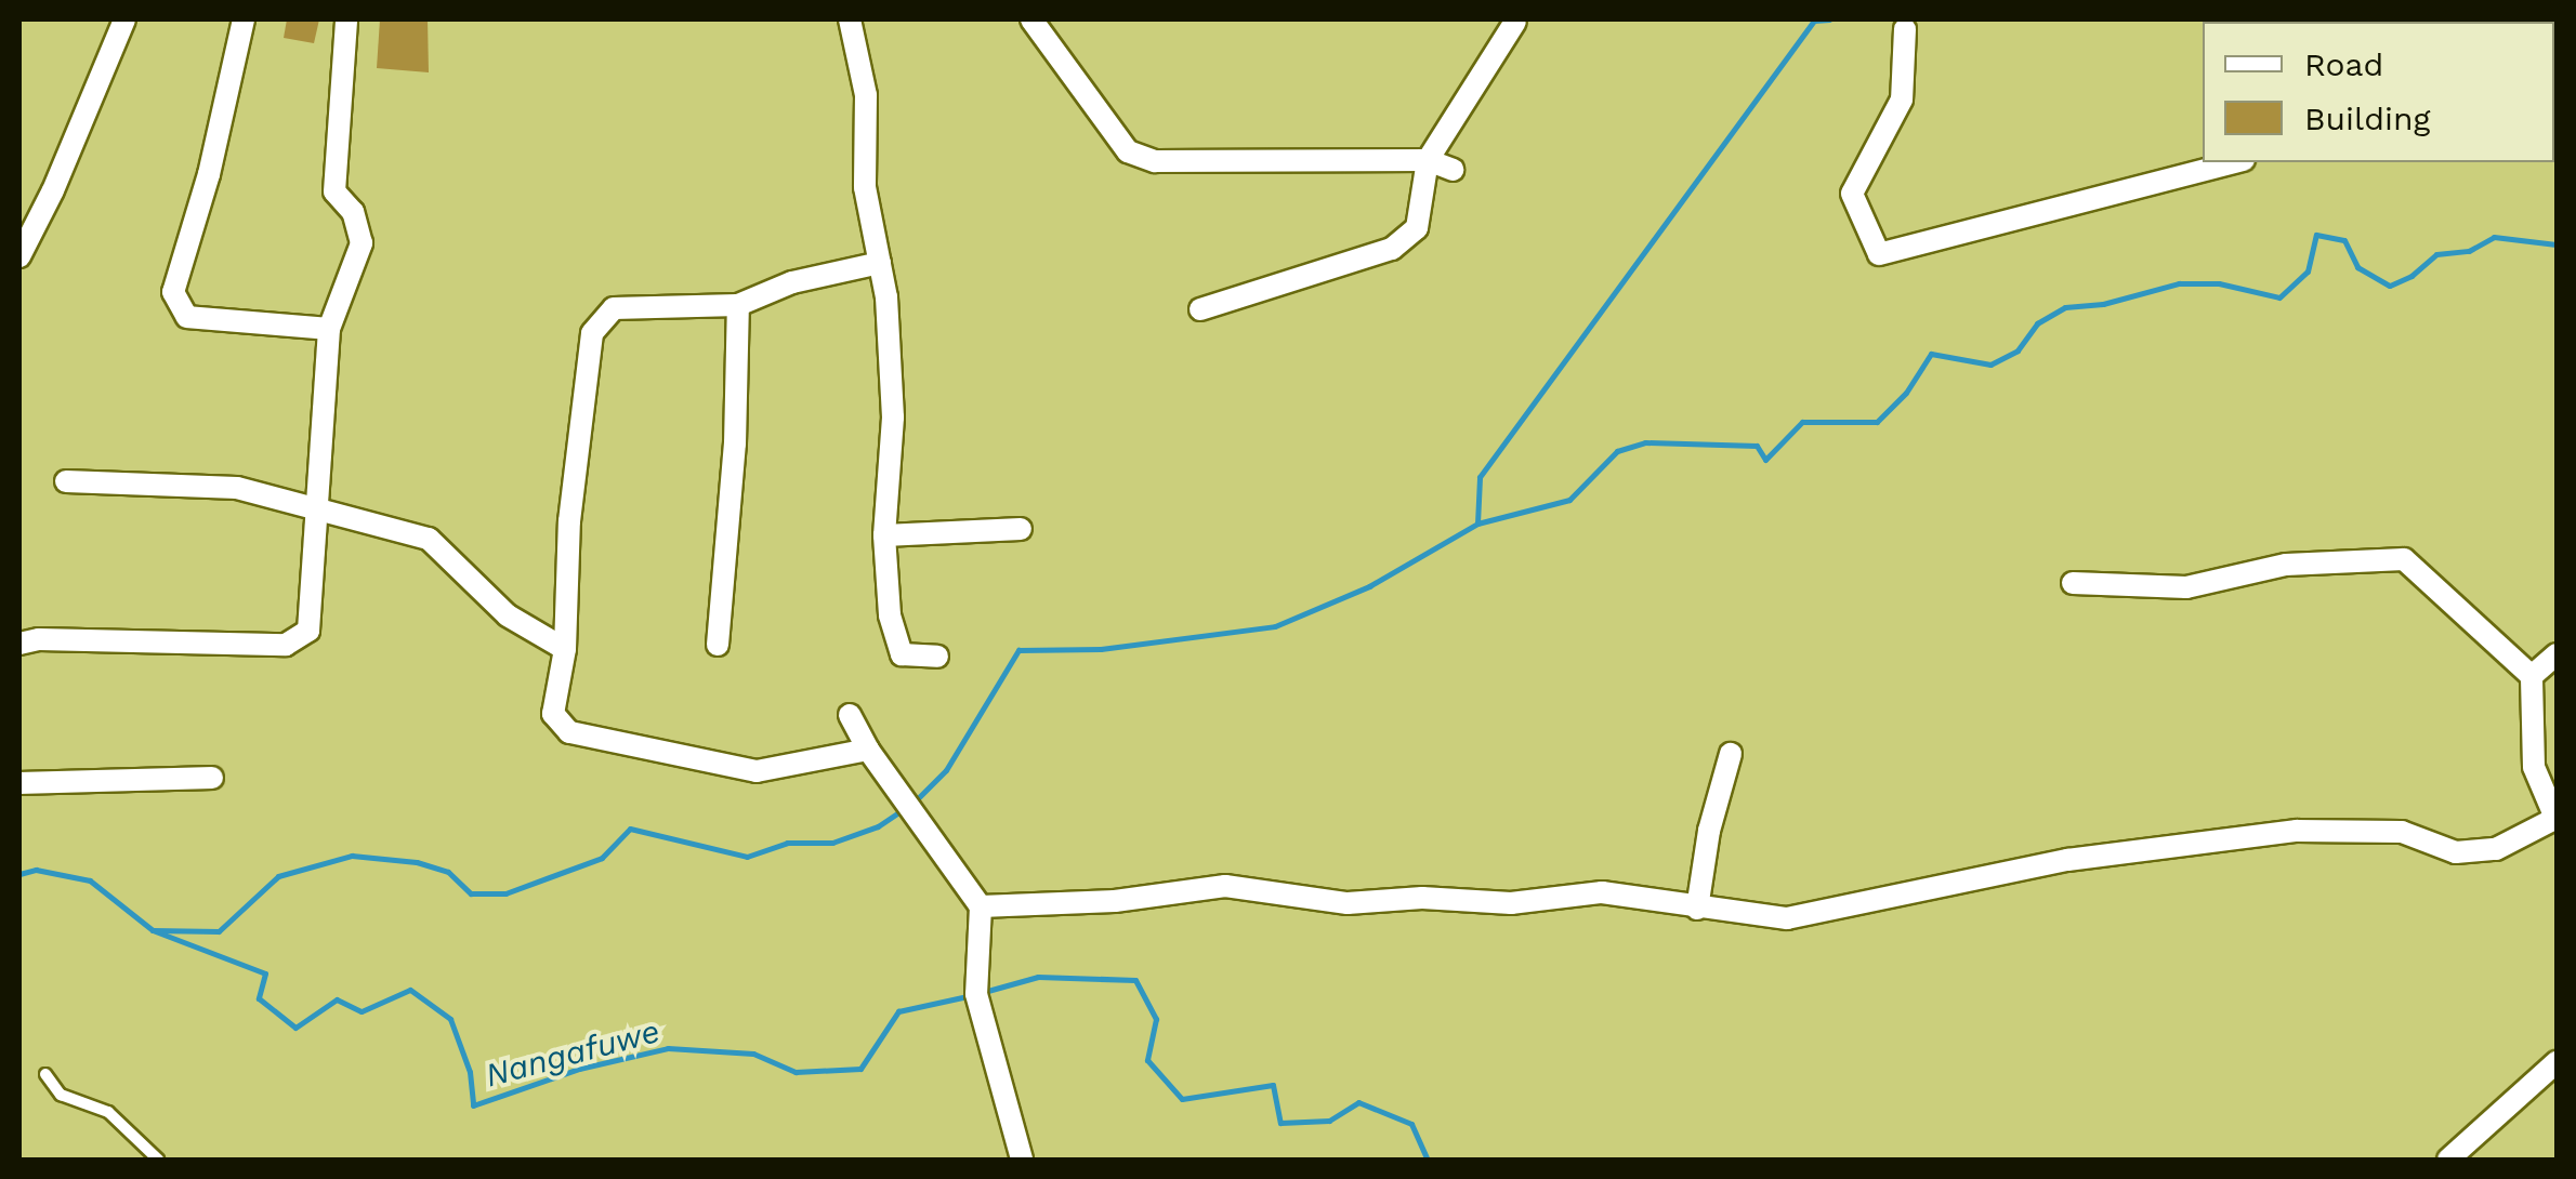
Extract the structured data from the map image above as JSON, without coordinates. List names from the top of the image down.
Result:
{
  "water": ["Nangafuwe"],
  "legend": ["Road", "Building"]
}
